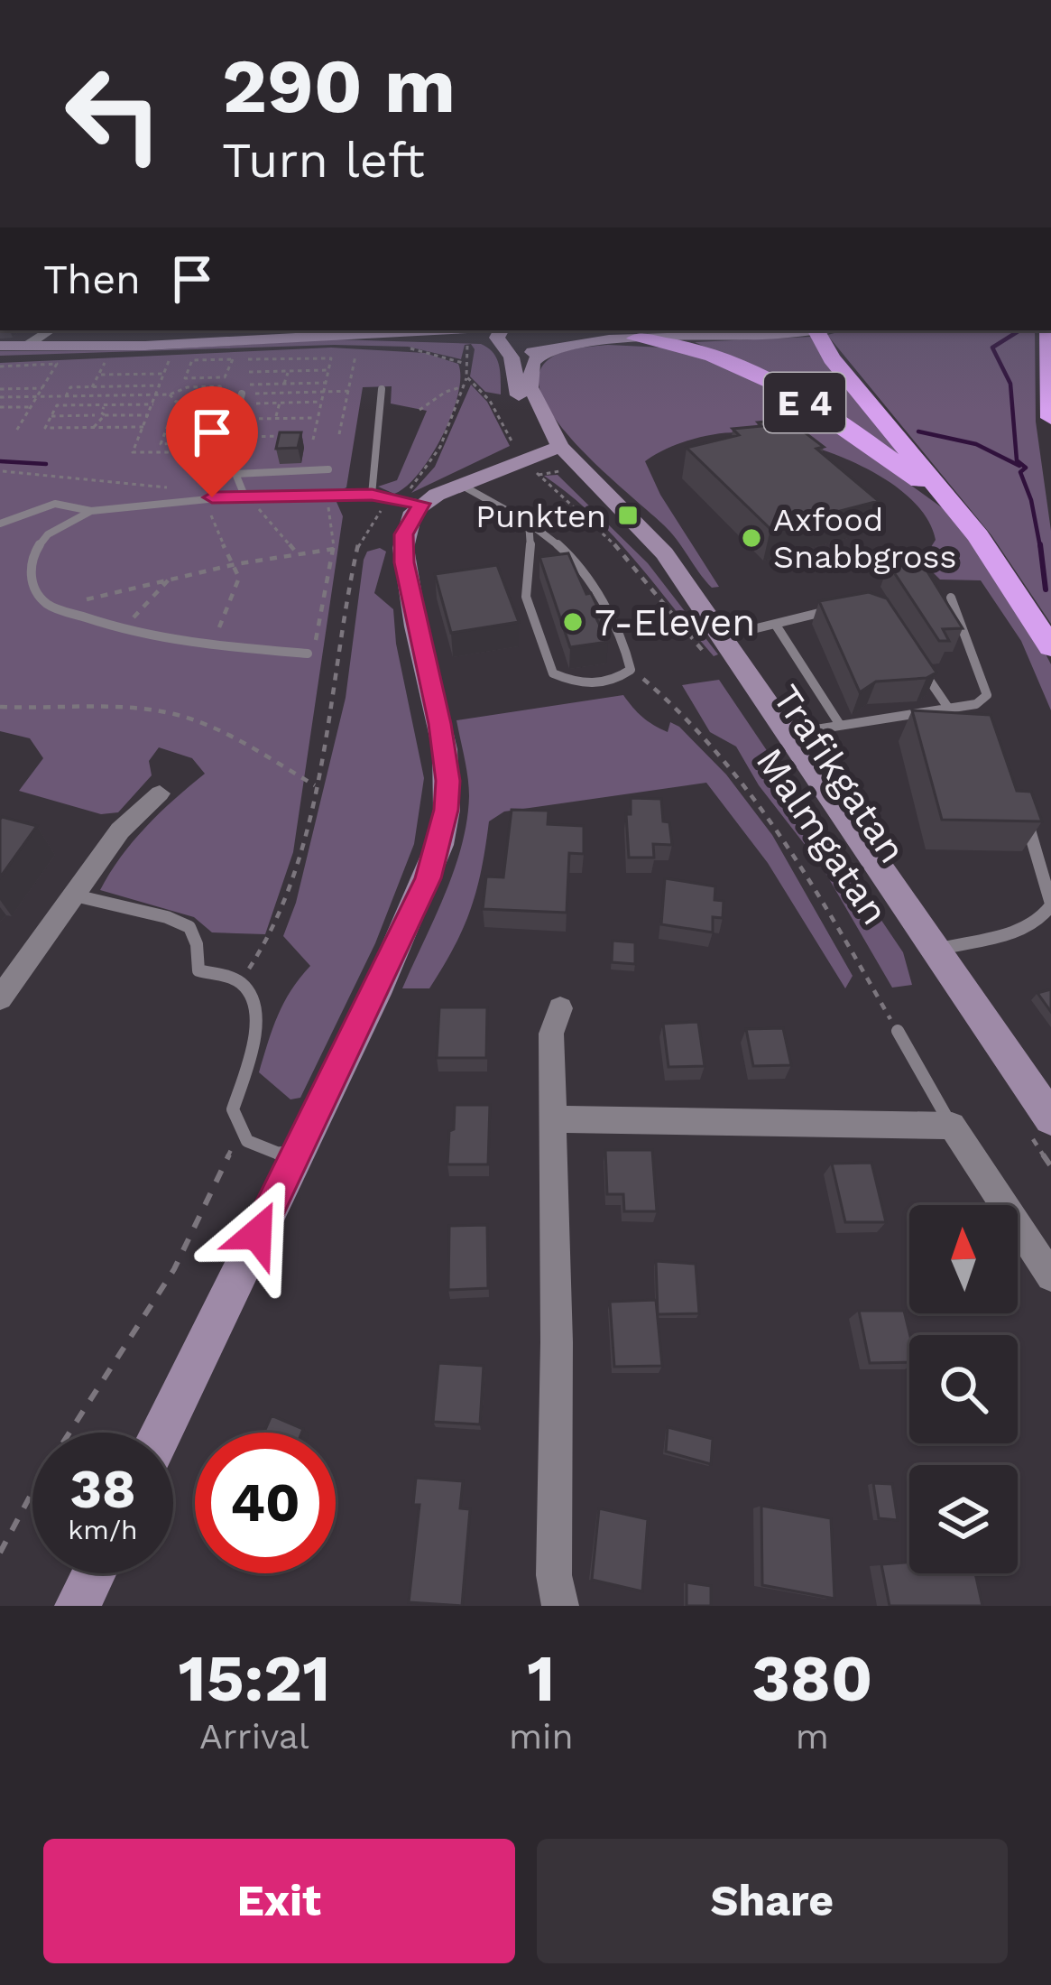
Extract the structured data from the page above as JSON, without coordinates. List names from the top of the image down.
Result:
{
  "streets": {
    "highway": ["E 4"],
    "main road": ["Trafikgatan"],
    "path": ["Malmgatan"]
  },
  "places": {
    "transit": ["Punkten"],
    "other": ["Axfood Snabbgross", "7-Eleven"]
  },
  "north": "top",
  "page": {
    "turn": ["290 m", "Turn left"],
    "then": "Then",
    "speed": "38 km/h",
    "limit": "40",
    "eta": [
      "15:21",
      "Arrival",
      "1",
      "min",
      "380",
      "m"
    ],
    "buttons": ["Exit", "Share"]
  }
}
